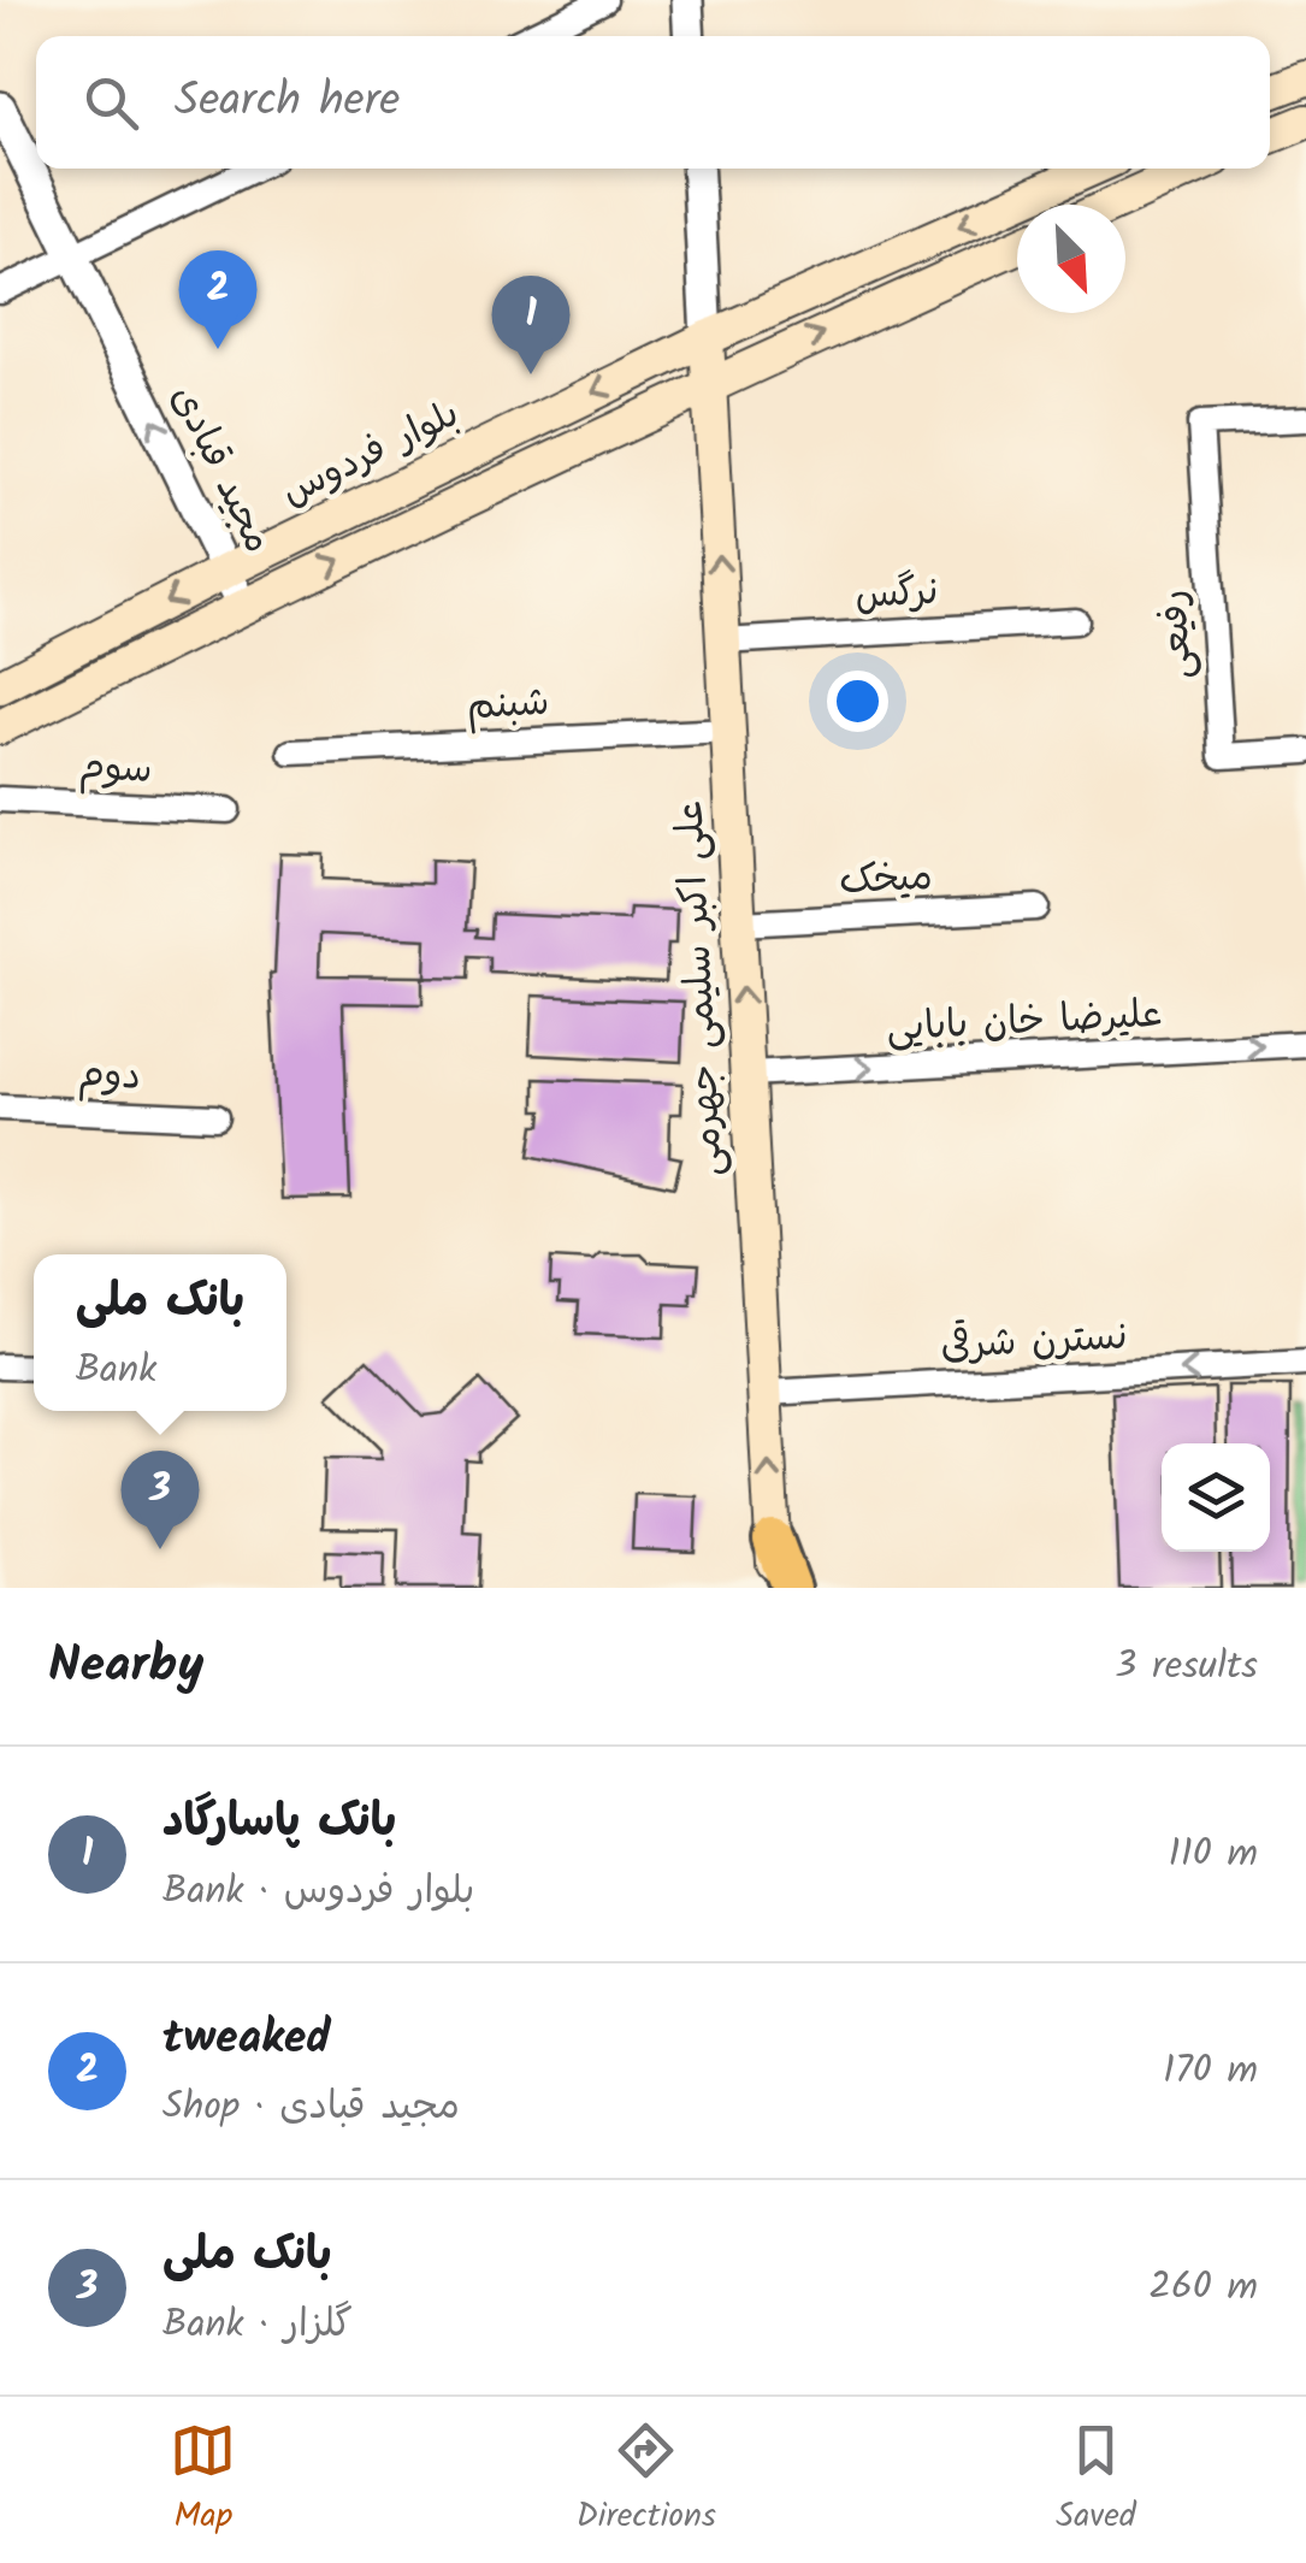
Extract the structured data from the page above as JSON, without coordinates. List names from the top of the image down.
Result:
{
  "streets": {
    "main road": ["بلوار فردوس", "علی اکبر سلیمی جهرمی"],
    "street": [
      "مجید قبادی",
      "نرگس",
      "رفیعی",
      "شبنم",
      "سوم",
      "میخک",
      "علیرضا خان بابایی",
      "دوم",
      "نسترن شرقی"
    ]
  },
  "crossings": [
    ["بلوار فردوس", "مجید قبادی"],
    ["بلوار فردوس", "علی اکبر سلیمی جهرمی"],
    ["نرگس", "علی اکبر سلیمی جهرمی"],
    ["شبنم", "علی اکبر سلیمی جهرمی"],
    ["میخک", "علی اکبر سلیمی جهرمی"],
    ["علی اکبر سلیمی جهرمی", "علیرضا خان بابایی"],
    ["علی اکبر سلیمی جهرمی", "نسترن شرقی"]
  ],
  "one_way": [
    "مجید قبادی",
    "علی اکبر سلیمی جهرمی",
    "علیرضا خان بابایی",
    "نسترن شرقی"
  ],
  "north": "bottom right",
  "page": {
    "search": "Search here",
    "pins": ["2", "1", "3"],
    "popup": ["بانک ملی", "Bank"],
    "heading": ["Nearby", "3 results"],
    "list": [
      {
        "mark": "1",
        "name": "بانک پاسارگاد",
        "note": "Bank · بلوار فردوس",
        "value": "110 m"
      },
      {
        "mark": "2",
        "name": "tweaked",
        "note": "Shop · مجید قبادی",
        "value": "170 m"
      },
      {
        "mark": "3",
        "name": "بانک ملی",
        "note": "Bank · گلزار",
        "value": "260 m"
      }
    ],
    "nav": ["Map", "Directions", "Saved"]
  }
}
